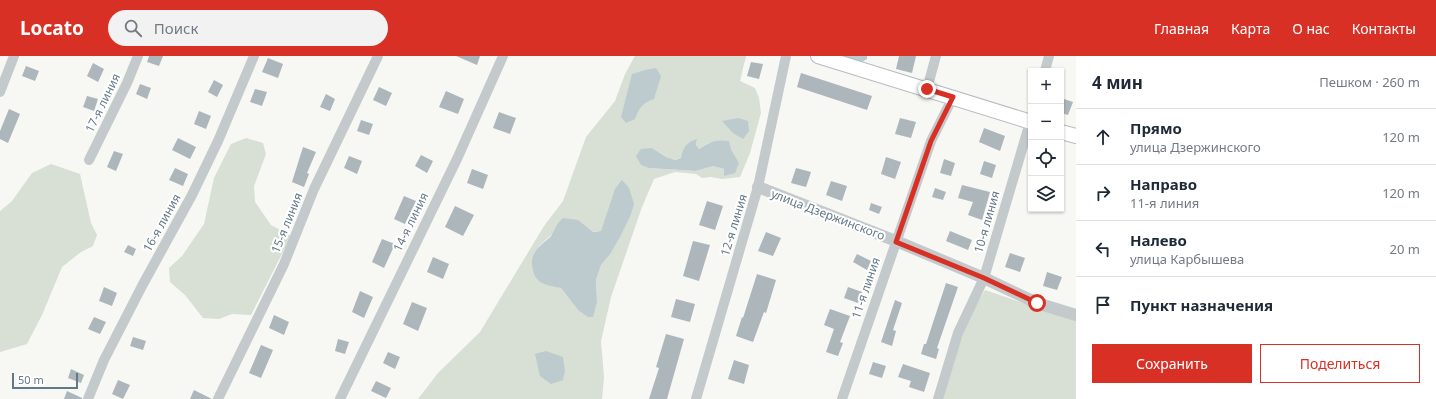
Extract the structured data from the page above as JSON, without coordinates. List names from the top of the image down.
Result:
{
  "streets": {
    "street": [
      "17-я линия",
      "улица Дзержинского",
      "14-я линия",
      "10-я линия",
      "16-я линия",
      "15-я линия",
      "12-я линия",
      "11-я линия"
    ]
  },
  "crossings": [
    ["улица Дзержинского", "10-я линия"],
    ["улица Дзержинского", "12-я линия"],
    ["улица Дзержинского", "11-я линия"]
  ],
  "scale_bar": "50 m",
  "page": {
    "header": "Locato",
    "search": "Поиск",
    "nav": [
      "Главная",
      "Карта",
      "О нас",
      "Контакты"
    ],
    "heading": ["4 мин", "Пешком · 260 m"],
    "map_buttons": ["+", "−"],
    "list": [
      ["Прямо", "улица Дзержинского", "120 m"],
      ["Направо", "11-я линия", "120 m"],
      ["Налево", "улица Карбышева", "20 m"],
      "Пункт назначения"
    ],
    "buttons": ["Сохранить", "Поделиться"],
    "scale": "50 m"
  }
}
